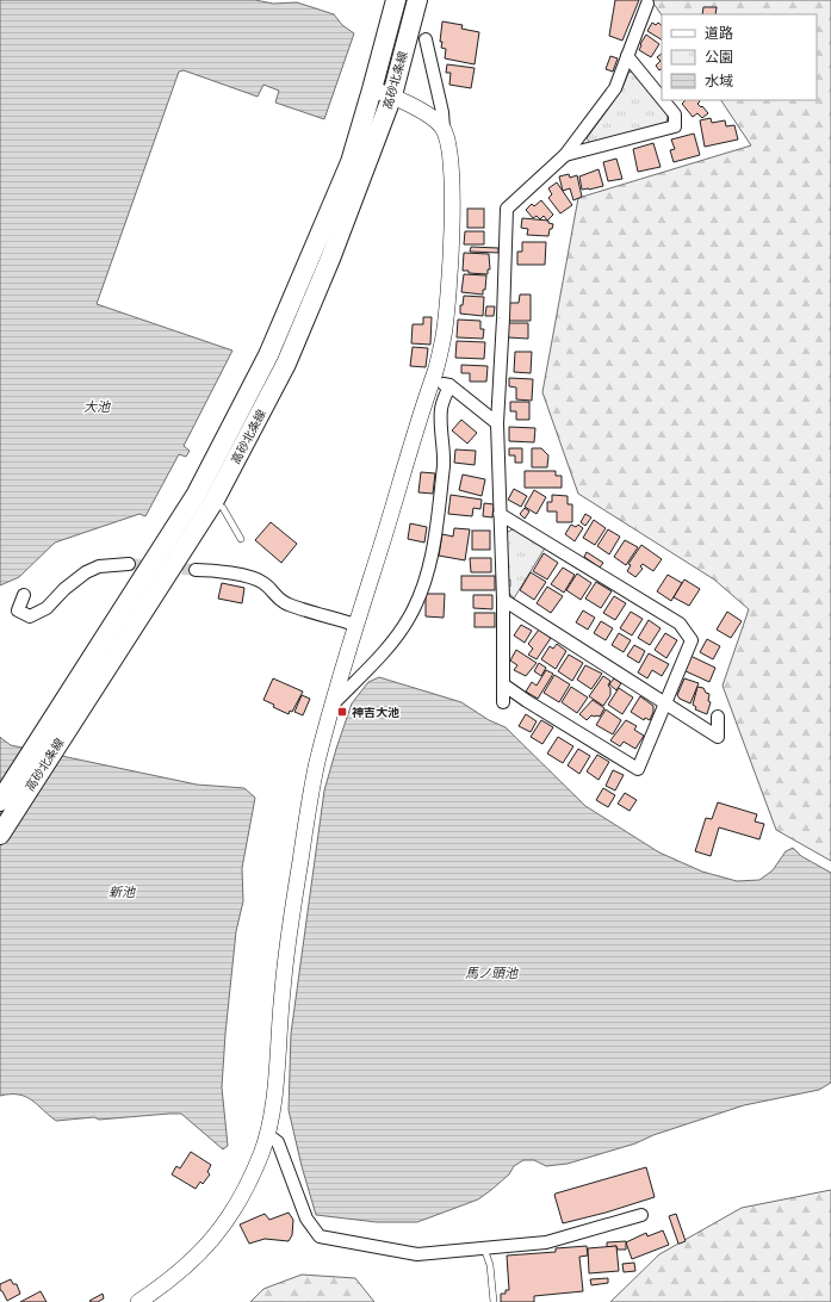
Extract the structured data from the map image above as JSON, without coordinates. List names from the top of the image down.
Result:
{
  "streets": {
    "main road": ["高砂北条線"]
  },
  "water": ["大池", "新池", "馬ノ頭池"],
  "places": {
    "transit": ["神吉大池"]
  },
  "legend": ["道路", "公園", "水域"]
}
